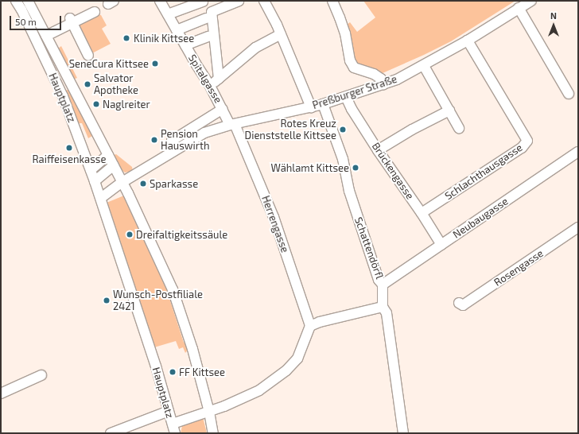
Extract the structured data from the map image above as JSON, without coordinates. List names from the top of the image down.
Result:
{
  "streets": {
    "street": [
      "Spitalgasse",
      "Preßburger Straße",
      "Hauptplatz",
      "Brückengasse",
      "Schlachthausgasse",
      "Neubaugasse",
      "Herrengasse",
      "Schattendörfl",
      "Rosengasse"
    ]
  },
  "crossings": [
    ["Spitalgasse", "Preßburger Straße"],
    ["Spitalgasse", "Herrengasse"],
    ["Preßburger Straße", "Hauptplatz"],
    ["Preßburger Straße", "Brückengasse"],
    ["Preßburger Straße", "Schlachthausgasse"],
    ["Preßburger Straße", "Herrengasse"],
    ["Preßburger Straße", "Schattendörfl"],
    ["Brückengasse", "Schlachthausgasse"],
    ["Brückengasse", "Neubaugasse"],
    ["Neubaugasse", "Schattendörfl"]
  ],
  "places": [
    "Klinik Kittsee",
    "SeneCura Kittsee",
    "Salvator Apotheke",
    "Naglreiter",
    "Rotes Kreuz Dienststelle Kittsee",
    "Pension Hauswirth",
    "Raiffeisenkasse",
    "Wählamt Kittsee",
    "Sparkasse",
    "Dreifaltigkeitssäule",
    "Wunsch-Postfiliale 2421",
    "FF Kittsee"
  ],
  "scale_bar": "50 m",
  "north": "top"
}
